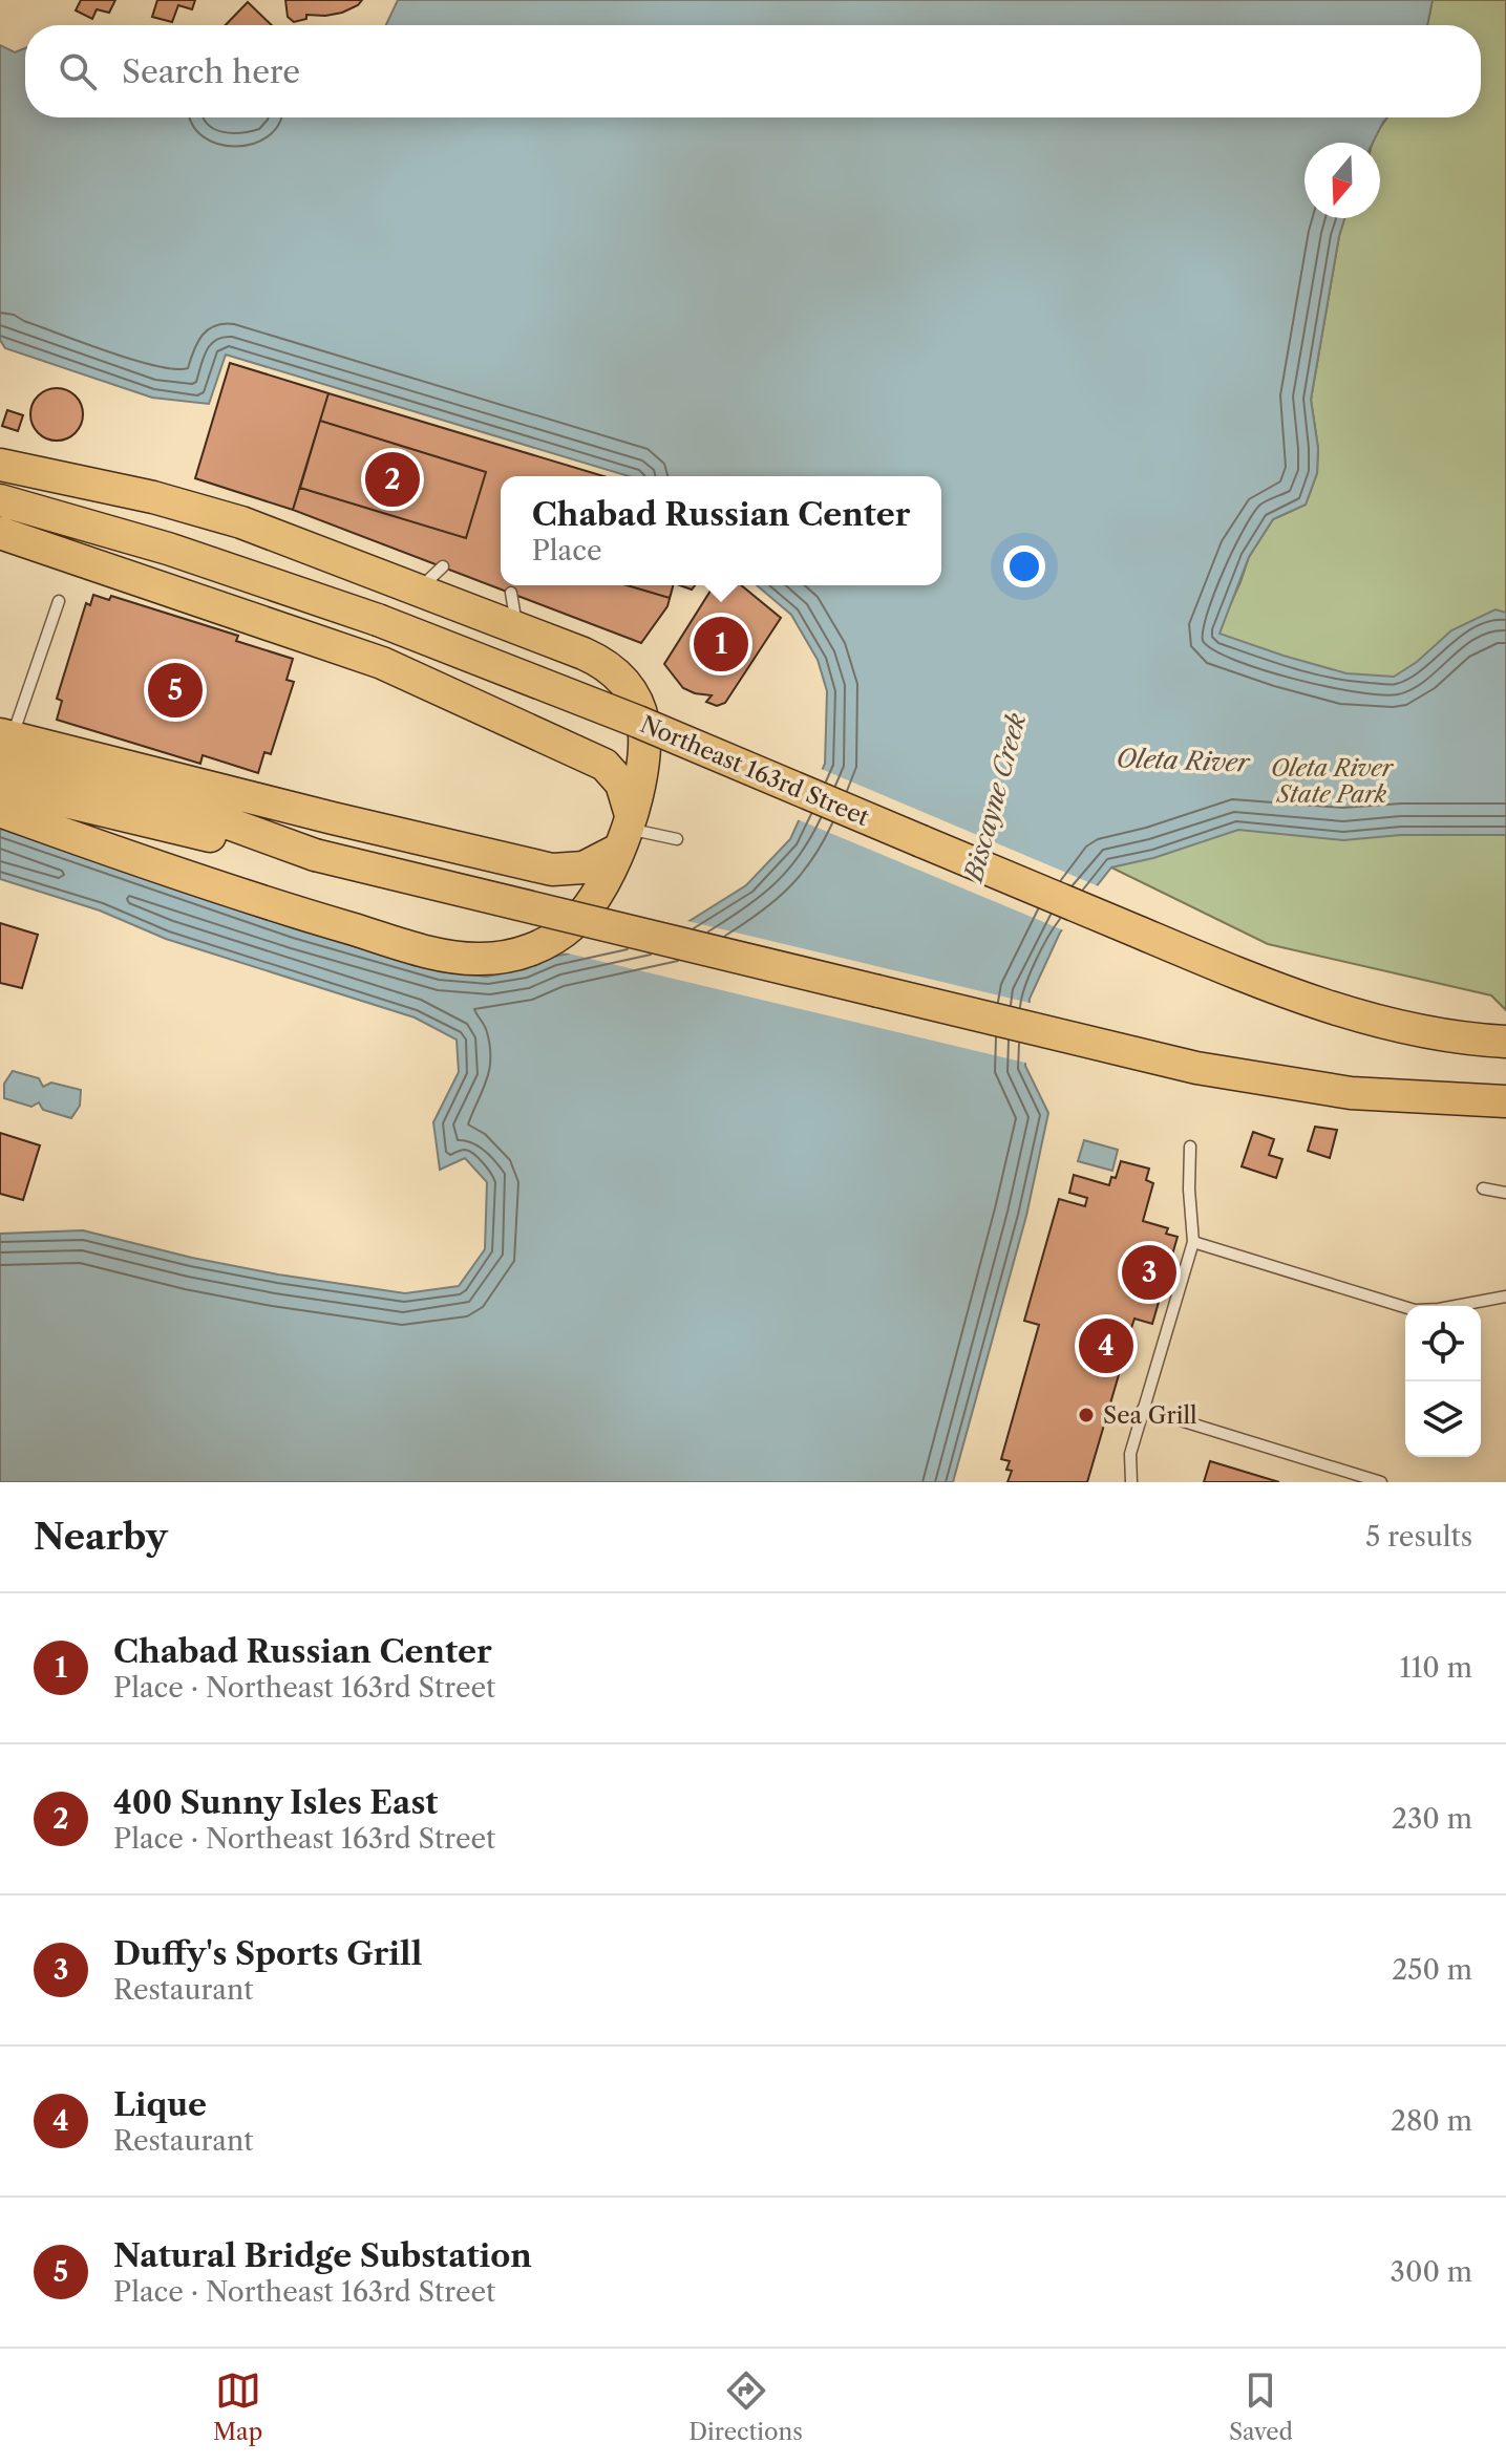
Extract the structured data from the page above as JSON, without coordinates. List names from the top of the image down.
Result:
{
  "streets": {
    "main road": ["Northeast 163rd Street"]
  },
  "water": ["Oleta River", "Biscayne Creek"],
  "parks": ["Oleta River State Park"],
  "places": ["Sea Grill"],
  "north": "bottom",
  "page": {
    "search": "Search here",
    "pins": [
      "2",
      "1",
      "5",
      "3",
      "4"
    ],
    "popup": ["Chabad Russian Center", "Place"],
    "heading": ["Nearby", "5 results"],
    "list": [
      {
        "mark": "1",
        "name": "Chabad Russian Center",
        "note": "Place · Northeast 163rd Street",
        "value": "110 m"
      },
      {
        "mark": "2",
        "name": "400 Sunny Isles East",
        "note": "Place · Northeast 163rd Street",
        "value": "230 m"
      },
      {
        "mark": "3",
        "name": "Duffy's Sports Grill",
        "note": "Restaurant",
        "value": "250 m"
      },
      {
        "mark": "4",
        "name": "Lique",
        "note": "Restaurant",
        "value": "280 m"
      },
      {
        "mark": "5",
        "name": "Natural Bridge Substation",
        "note": "Place · Northeast 163rd Street",
        "value": "300 m"
      }
    ],
    "nav": ["Map", "Directions", "Saved"]
  }
}
